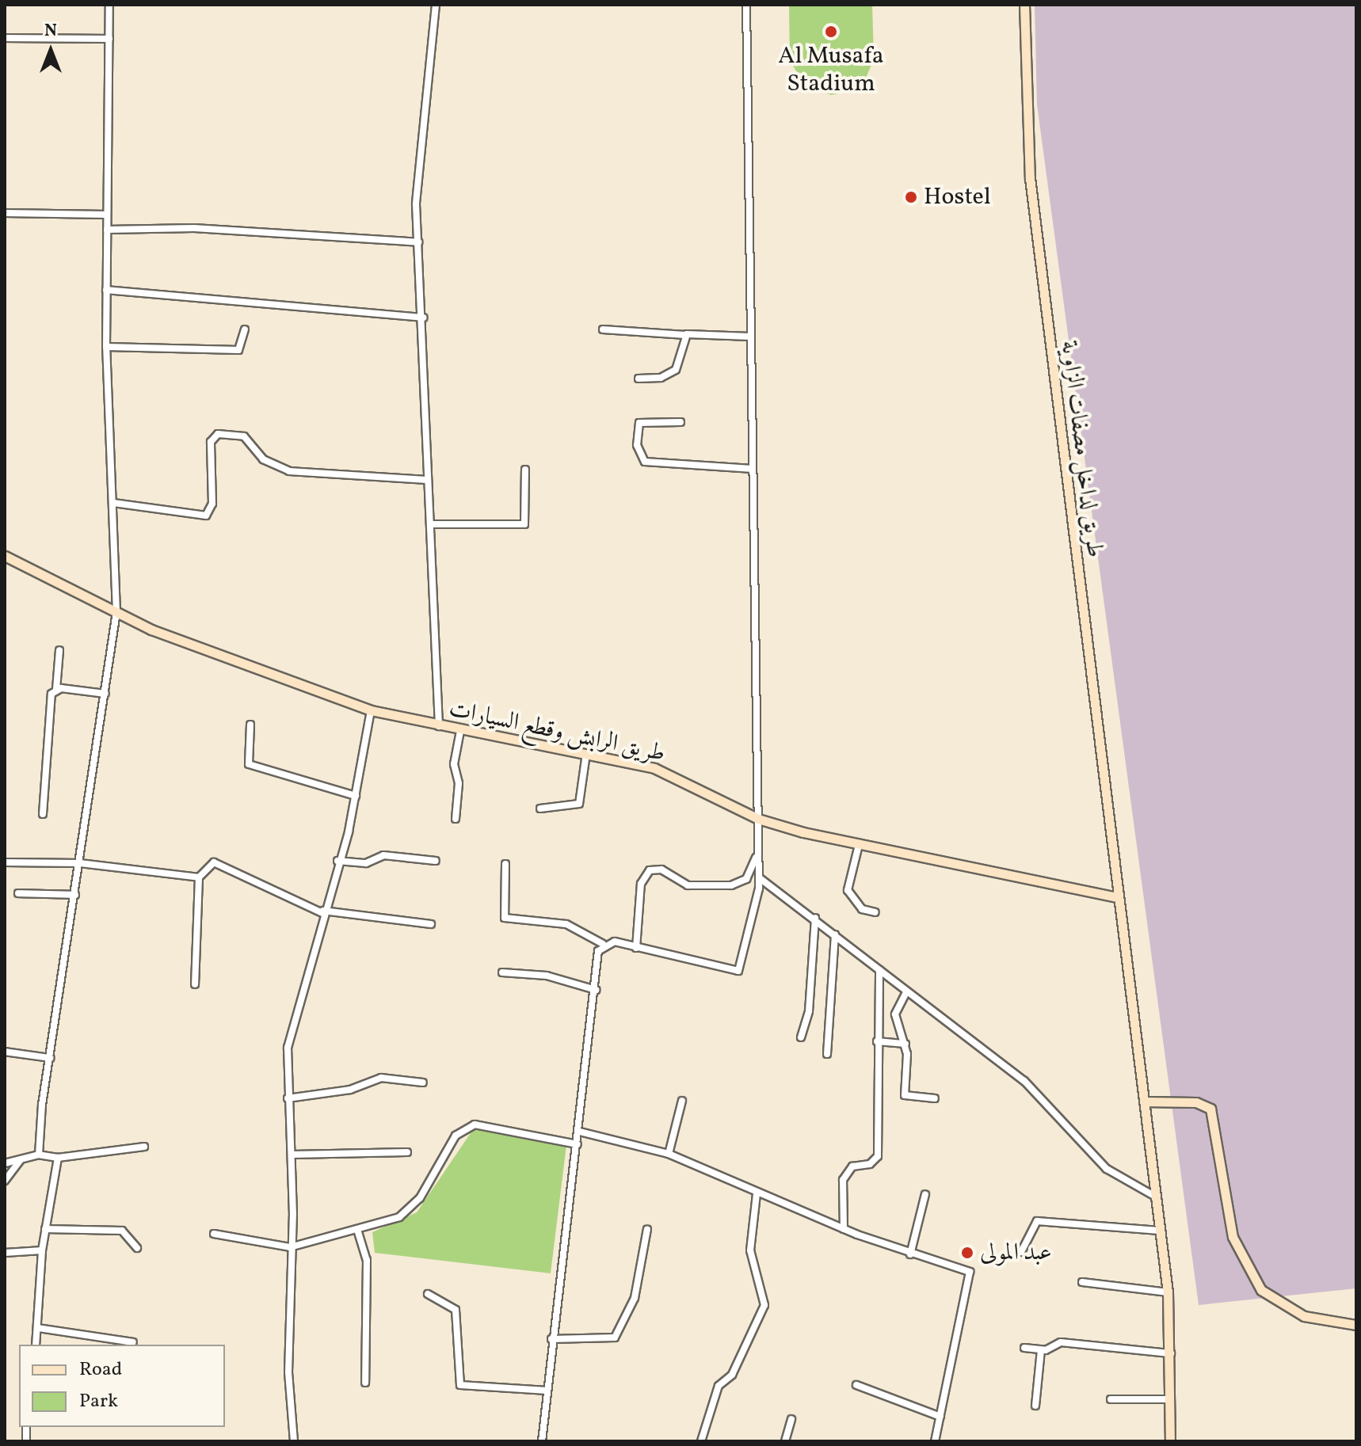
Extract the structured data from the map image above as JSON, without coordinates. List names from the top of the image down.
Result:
{
  "streets": {
    "main road": ["طريق لداخل مصفات الزاوية", "طريق الرابش وقطع السيارات"]
  },
  "crossings": [
    ["طريق لداخل مصفات الزاوية", "طريق الرابش وقطع السيارات"]
  ],
  "places": ["Al Musafa Stadium", "Hostel", "عبد المولى"],
  "legend": ["Road", "Park"],
  "north": "top"
}
